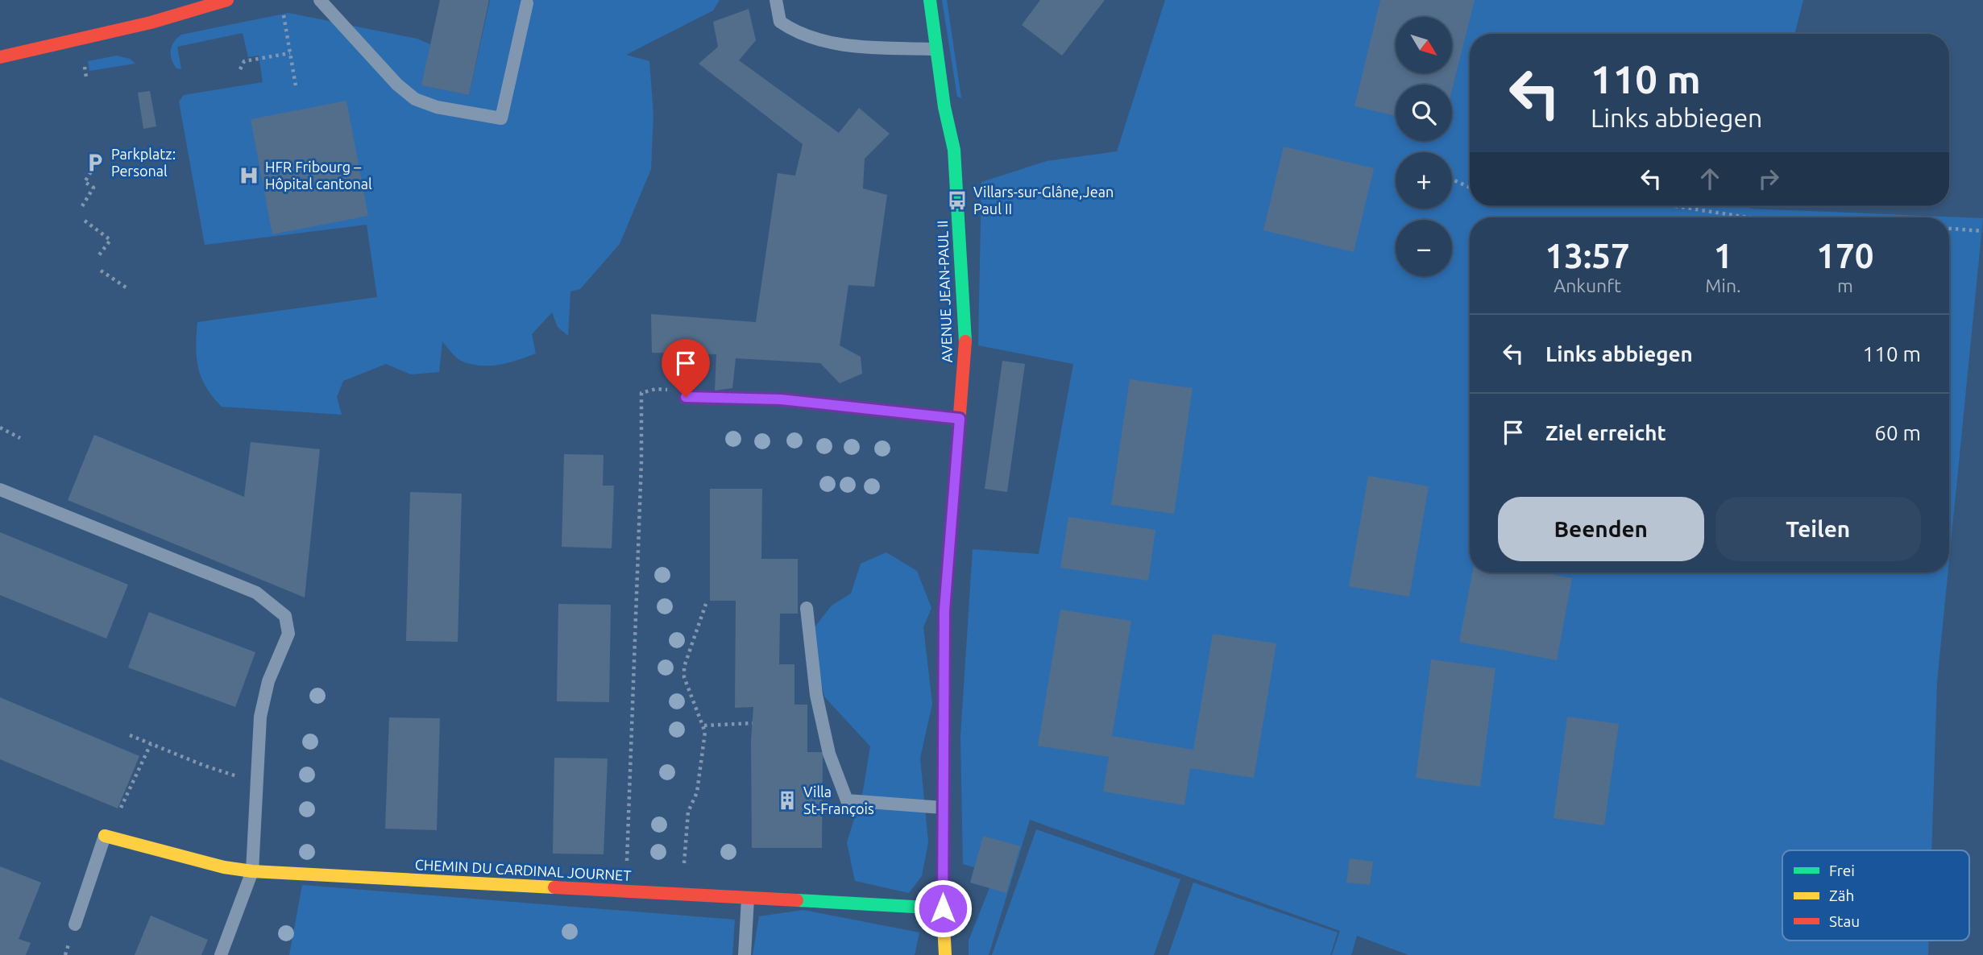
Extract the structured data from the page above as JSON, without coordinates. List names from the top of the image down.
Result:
{
  "streets": {
    "street": ["AVENUE JEAN-PAUL II", "CHEMIN DU CARDINAL JOURNET"]
  },
  "crossings": [
    ["AVENUE JEAN-PAUL II", "CHEMIN DU CARDINAL JOURNET"]
  ],
  "places": {
    "parking": ["Parkplatz: Personal"],
    "hospital": ["HFR Fribourg – Hôpital cantonal"],
    "bus stop": ["Villars-sur-Glâne,Jean Paul II"],
    "building": ["Villa St-François"]
  },
  "legend": ["Frei", "Zäh", "Stau"],
  "north": "bottom right",
  "page": {
    "map_buttons": ["+", "−"],
    "turn": ["110 m", "Links abbiegen"],
    "eta": [
      "13:57",
      "Ankunft",
      "1",
      "Min.",
      "170",
      "m"
    ],
    "list": [
      {
        "name": "Links abbiegen",
        "value": "110 m"
      },
      {
        "name": "Ziel erreicht",
        "value": "60 m"
      }
    ],
    "buttons": ["Beenden", "Teilen"]
  }
}
